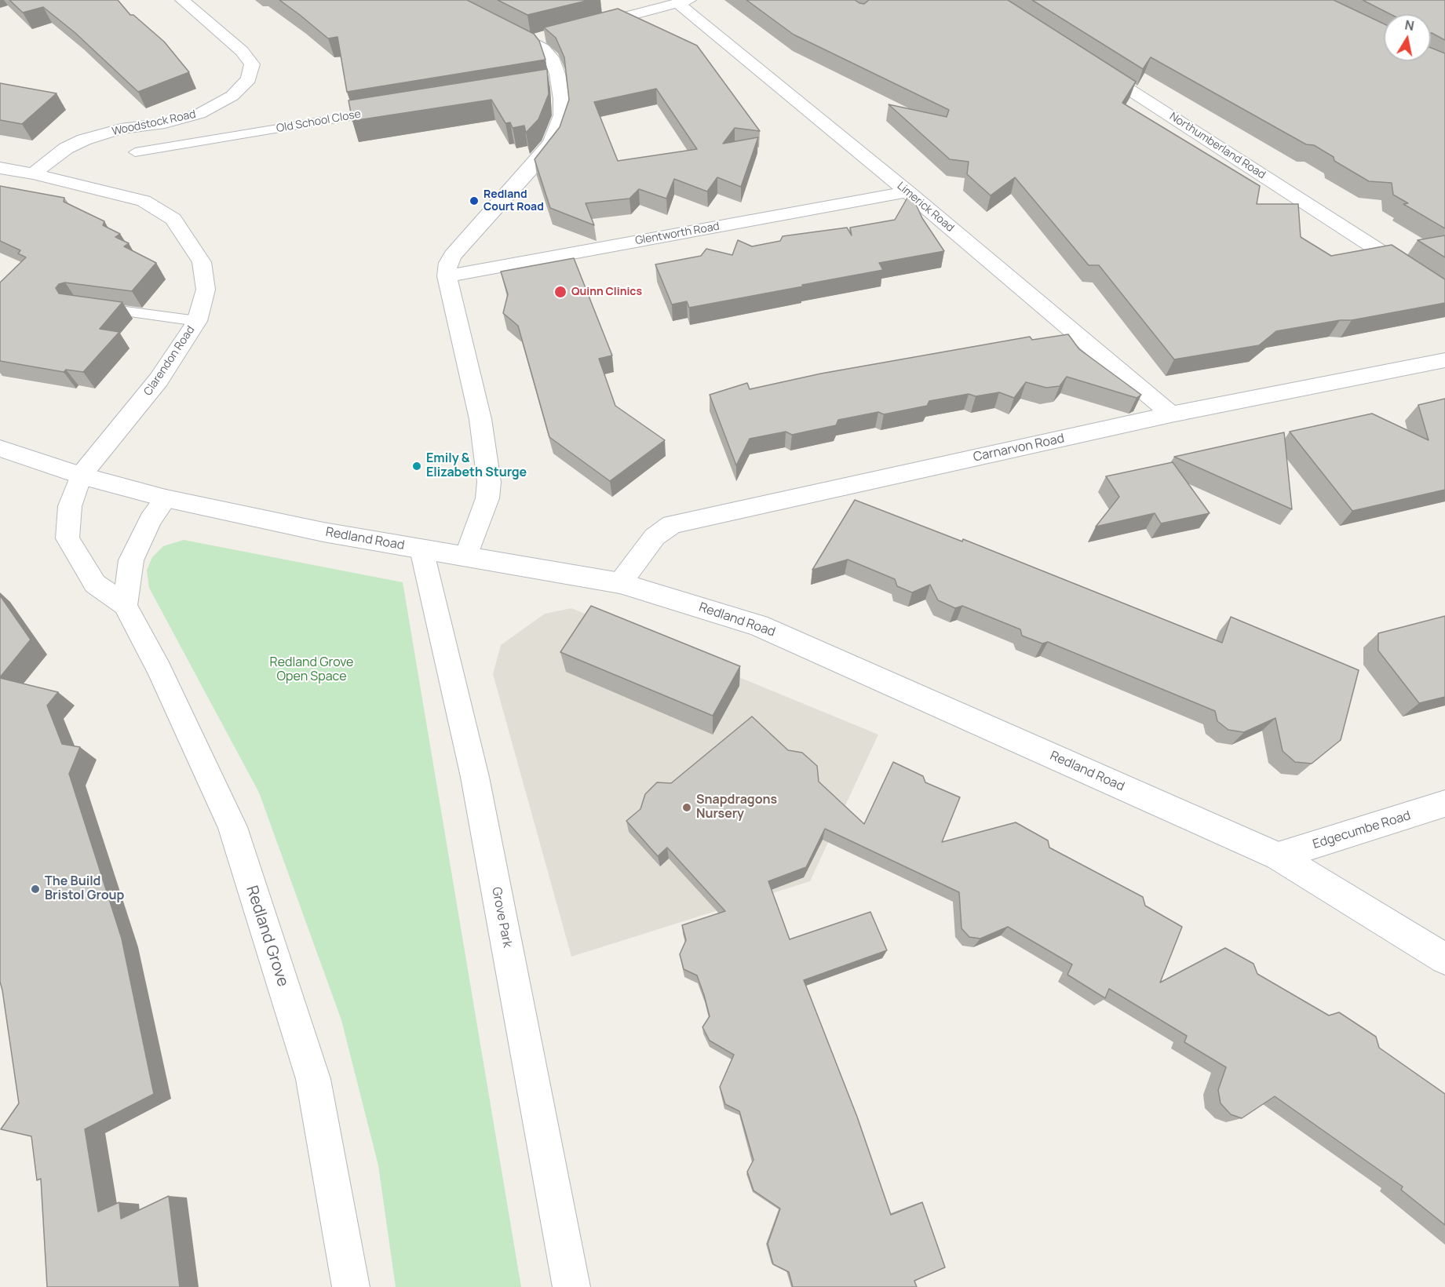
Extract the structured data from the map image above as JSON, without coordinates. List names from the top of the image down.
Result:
{
  "streets": {
    "street": [
      "Woodstock Road",
      "Northumberland Road",
      "Limerick Road",
      "Glentworth Road",
      "Clarendon Road",
      "Carnarvon Road",
      "Redland Road",
      "Edgecumbe Road",
      "Grove Park",
      "Redland Grove"
    ],
    "lane": ["Old School Close"]
  },
  "crossings": [
    ["Woodstock Road", "Clarendon Road"],
    ["Limerick Road", "Glentworth Road"],
    ["Limerick Road", "Carnarvon Road"],
    ["Clarendon Road", "Redland Road"],
    ["Clarendon Road", "Redland Grove"],
    ["Carnarvon Road", "Redland Road"],
    ["Redland Road", "Edgecumbe Road"],
    ["Redland Road", "Grove Park"],
    ["Redland Road", "Redland Grove"]
  ],
  "parks": ["Redland Grove Open Space"],
  "places": [
    "Redland Court Road",
    "Quinn Clinics",
    "Emily & Elizabeth Sturge",
    "Snapdragons Nursery",
    "The Build Bristol Group"
  ],
  "north": "top"
}
